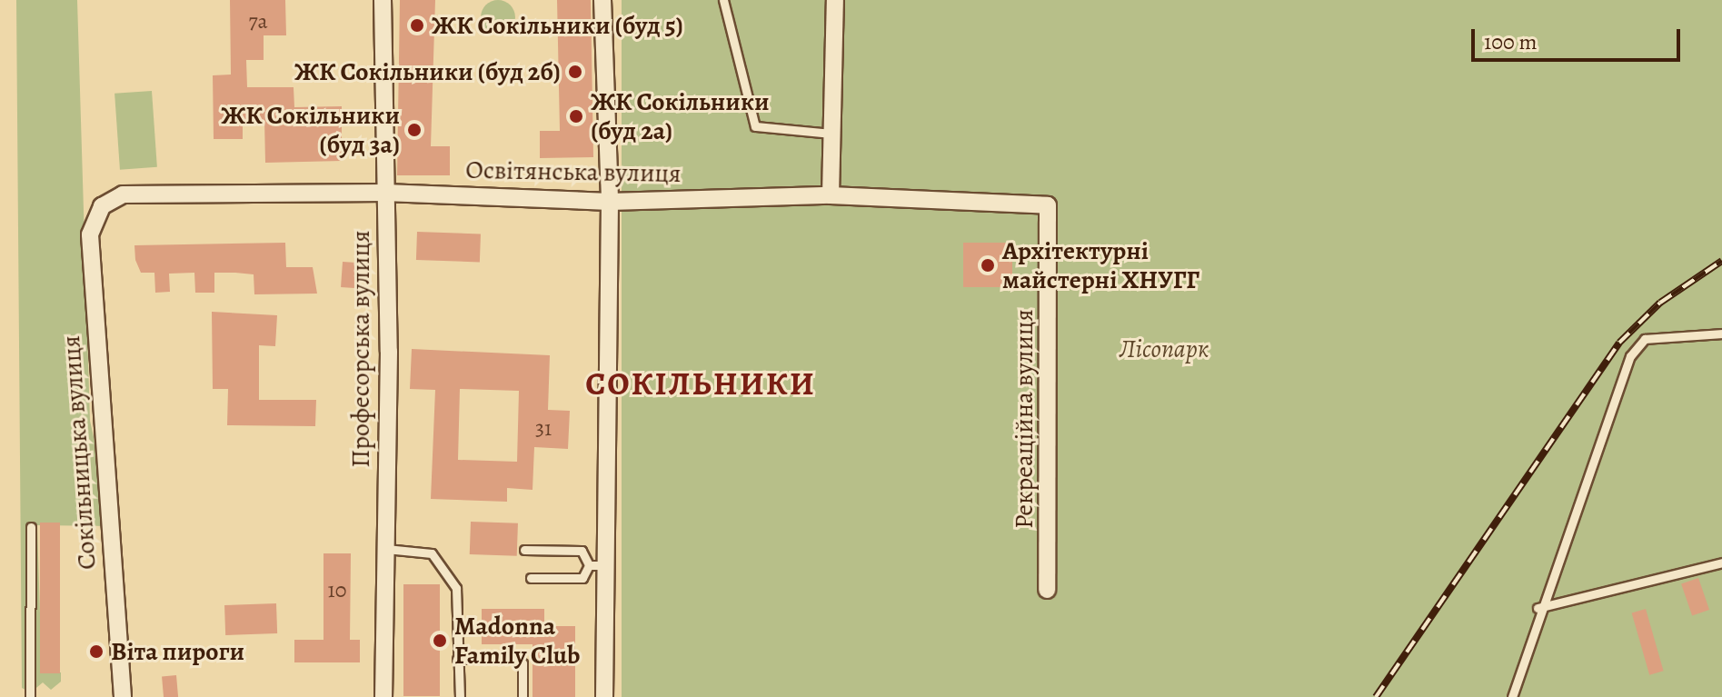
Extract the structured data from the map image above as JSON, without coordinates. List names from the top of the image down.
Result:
{
  "streets": {
    "street": [
      "Освітянська вулиця",
      "Професорська вулиця",
      "Рекреаційна вулиця",
      "Сокільницька вулиця"
    ]
  },
  "crossings": [
    ["Освітянська вулиця", "Професорська вулиця"],
    ["Освітянська вулиця", "Рекреаційна вулиця"],
    ["Освітянська вулиця", "Сокільницька вулиця"]
  ],
  "districts": ["СОКІЛЬНИКИ"],
  "parks": ["Лісопарк"],
  "places": [
    "ЖК Сокільники (буд 5)",
    "ЖК Сокільники (буд 2б)",
    "ЖК Сокільники (буд 2а)",
    "ЖК Сокільники (буд 3а)",
    "Архітектурні майстерні ХНУГГ",
    "Madonna Family Club",
    "Віта пироги"
  ],
  "house_numbers": ["7а", "31", "10"],
  "scale_bar": "100 m"
}
